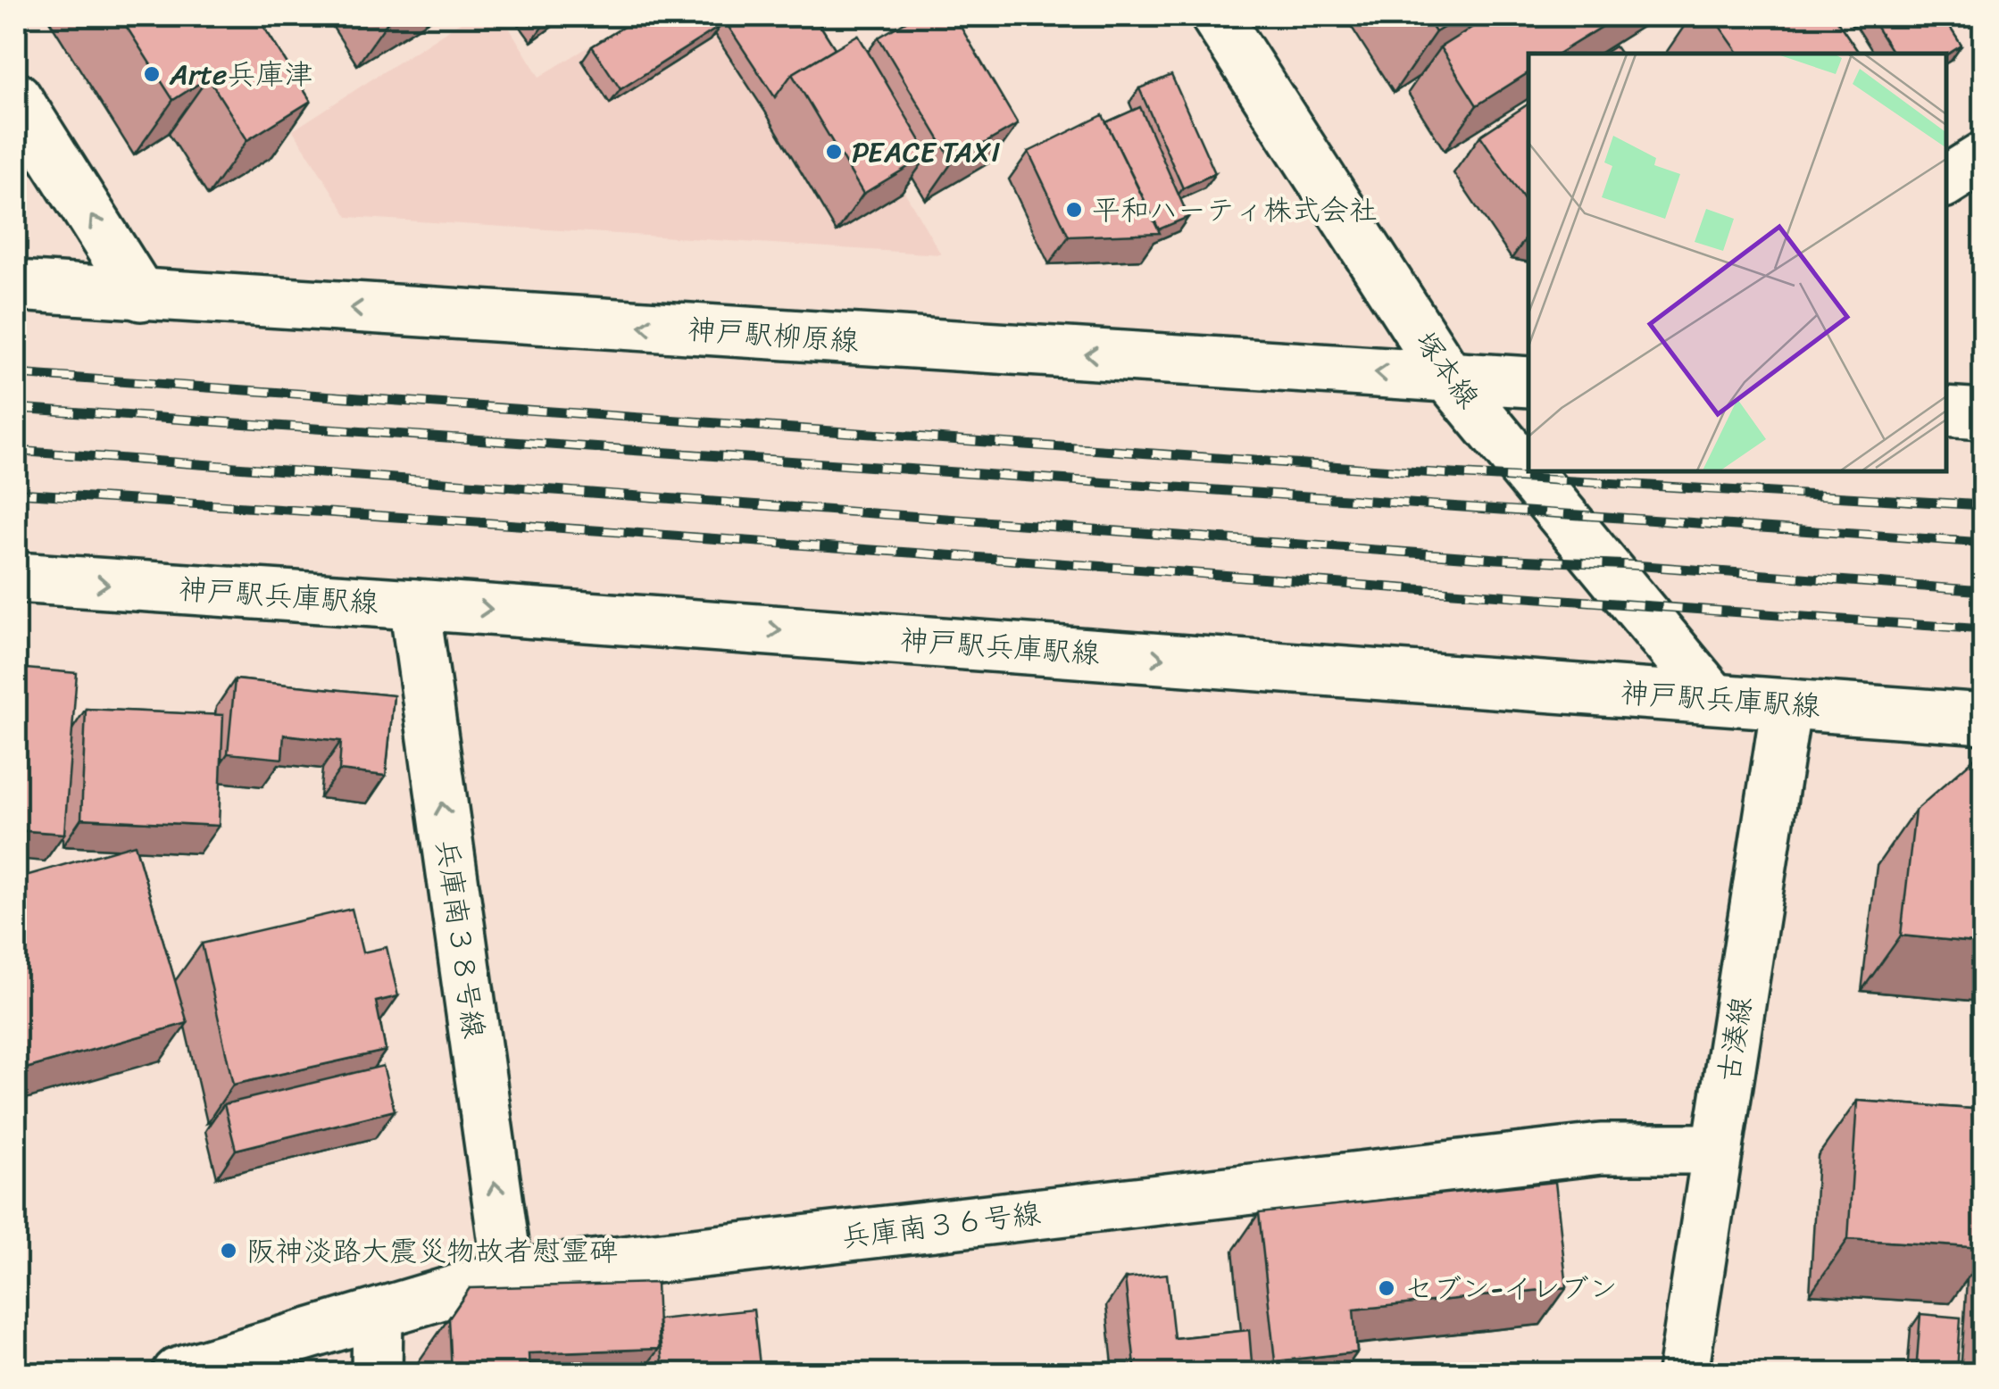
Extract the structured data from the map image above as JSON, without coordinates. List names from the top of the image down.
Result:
{
  "streets": {
    "street": [
      "神戸駅柳原線",
      "塚本線",
      "神戸駅兵庫駅線",
      "兵庫南３８号線",
      "古湊線",
      "兵庫南３６号線"
    ]
  },
  "crossings": [
    ["神戸駅柳原線", "塚本線"],
    ["塚本線", "神戸駅兵庫駅線"],
    ["神戸駅兵庫駅線", "兵庫南３８号線"],
    ["神戸駅兵庫駅線", "古湊線"],
    ["兵庫南３８号線", "兵庫南３６号線"],
    ["古湊線", "兵庫南３６号線"]
  ],
  "one_way": ["神戸駅柳原線", "神戸駅兵庫駅線", "兵庫南３８号線"],
  "places": [
    "Arte兵庫津",
    "PEACE TAXI",
    "平和ハーティ株式会社",
    "阪神淡路大震災物故者慰霊碑",
    "セブン-イレブン"
  ]
}
